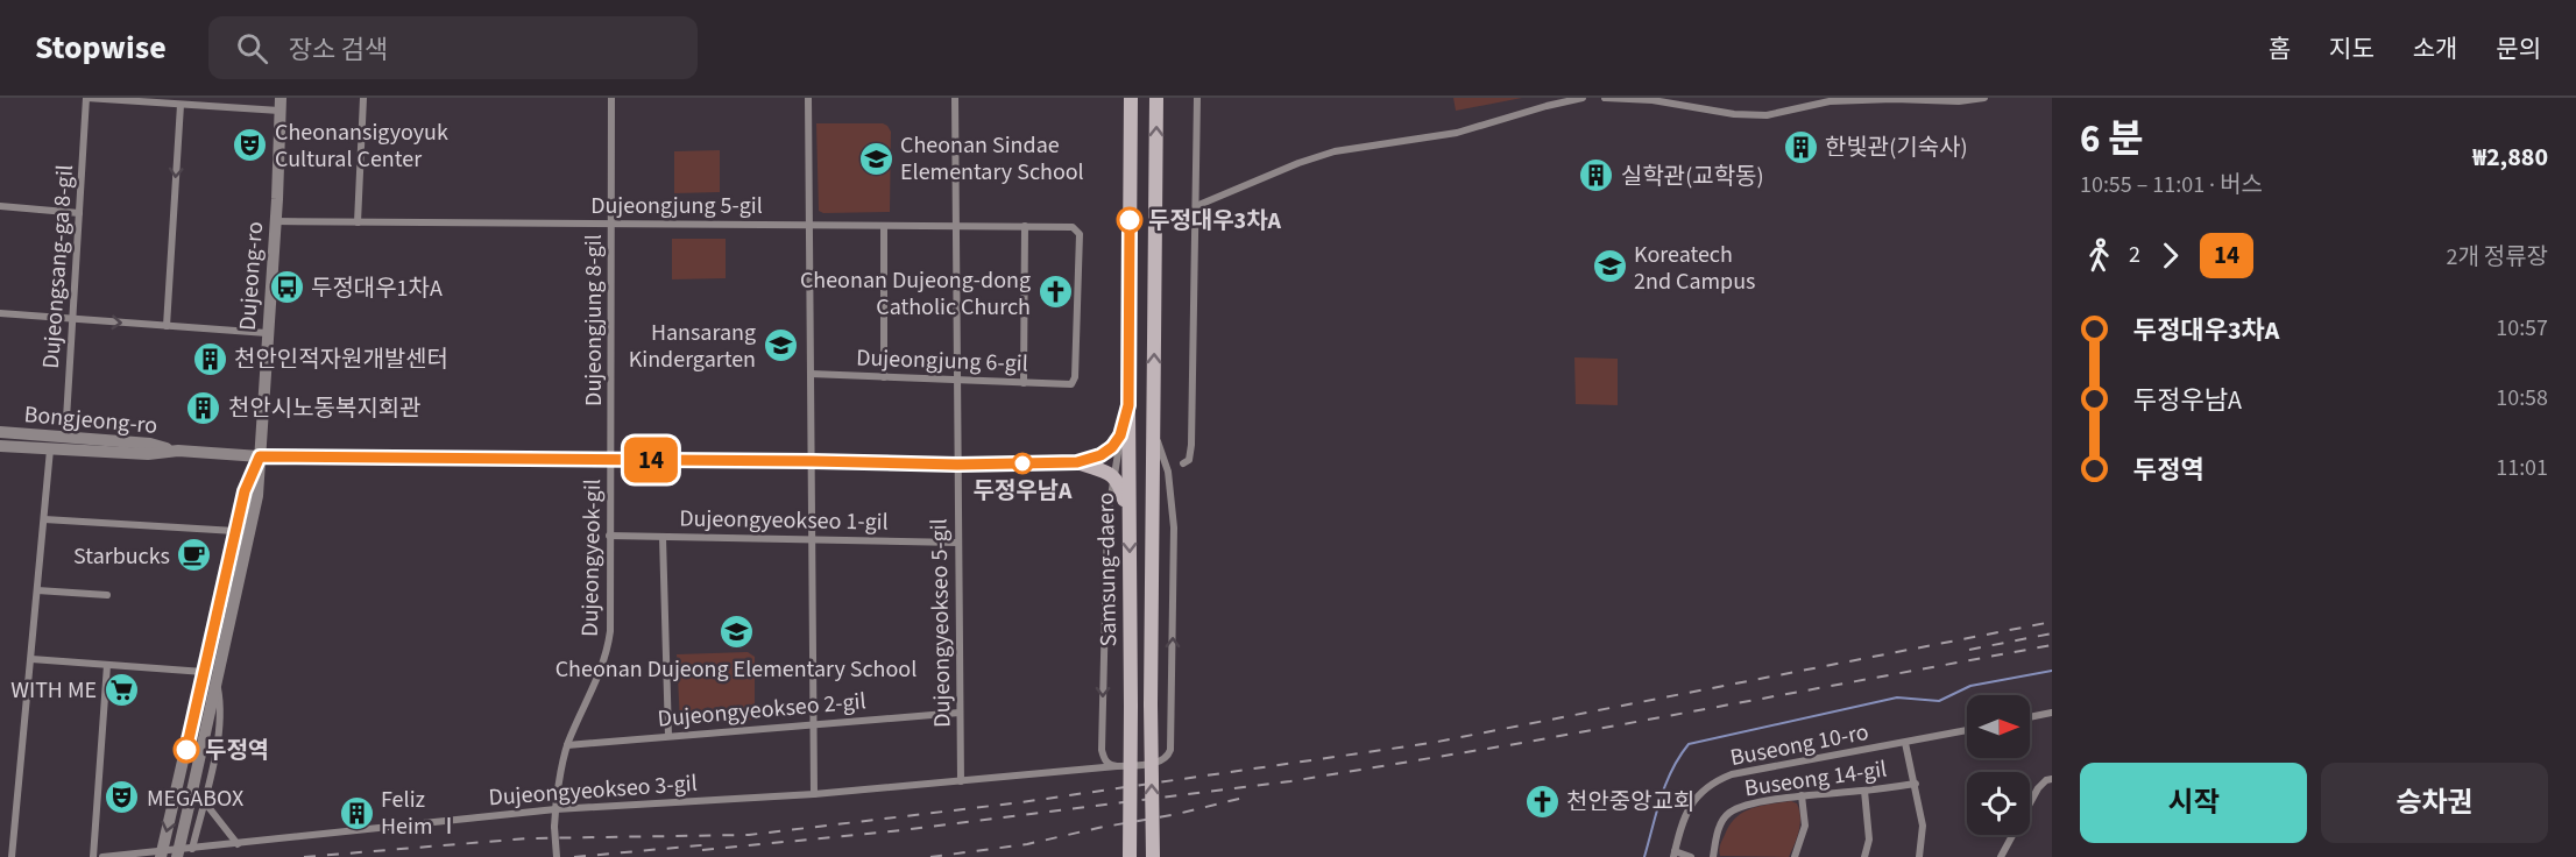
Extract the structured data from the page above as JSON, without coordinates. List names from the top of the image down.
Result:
{
  "streets": {
    "main road": ["Samsung-daero"],
    "street": [
      "Dujeongjung 5-gil",
      "Dujeongsang-ga 8-gil",
      "Dujeong-ro",
      "Dujeongjung 8-gil",
      "Dujeongjung 6-gil",
      "Bongjeong-ro",
      "Dujeongyeokseo 1-gil",
      "Dujeongyeok-gil",
      "Dujeongyeokseo 5-gil",
      "Dujeongyeokseo 2-gil",
      "Buseong 10-ro",
      "Buseong 14-gil",
      "Dujeongyeokseo 3-gil"
    ]
  },
  "crossings": [
    ["Dujeongjung 5-gil", "Dujeong-ro"],
    ["Dujeongjung 5-gil", "Dujeongjung 8-gil"],
    ["Dujeongjung 5-gil", "Dujeongjung 6-gil"],
    ["Dujeongjung 5-gil", "Dujeongyeokseo 5-gil"],
    ["Dujeongsang-ga 8-gil", "Bongjeong-ro"],
    ["Dujeong-ro", "Bongjeong-ro"],
    ["Dujeongjung 8-gil", "Bongjeong-ro"],
    ["Dujeongjung 8-gil", "Dujeongyeok-gil"],
    ["Dujeongjung 6-gil", "Dujeongyeokseo 5-gil"],
    ["Bongjeong-ro", "Dujeongyeok-gil"],
    ["Bongjeong-ro", "Dujeongyeokseo 5-gil"],
    ["Dujeongyeokseo 1-gil", "Dujeongyeok-gil"],
    ["Dujeongyeokseo 1-gil", "Dujeongyeokseo 5-gil"],
    ["Dujeongyeok-gil", "Dujeongyeokseo 2-gil"],
    ["Dujeongyeok-gil", "Dujeongyeokseo 3-gil"],
    ["Samsung-daero", "Dujeongyeokseo 3-gil"],
    ["Dujeongyeokseo 5-gil", "Dujeongyeokseo 2-gil"],
    ["Dujeongyeokseo 5-gil", "Dujeongyeokseo 3-gil"]
  ],
  "places": {
    "theatre": ["Cheonansigyoyuk Cultural Center", "MEGABOX"],
    "building": [
      "한빛관(기숙사)",
      "실학관(교학동)",
      "천안인적자원개발센터",
      "천안시노동복지회관",
      "Feliz Heim Ⅰ"
    ],
    "school or university": [
      "Cheonan Sindae Elementary School",
      "Koreatech 2nd Campus",
      "Hansarang Kindergarten",
      "Cheonan Dujeong Elementary School"
    ],
    "other": ["두정대우3차A", "두정우남A", "두정역"],
    "bus stop": ["두정대우1차A"],
    "church": ["Cheonan Dujeong-dong Catholic Church", "천안중앙교회"],
    "cafe": ["Starbucks"],
    "supermarket": ["WITH ME"]
  },
  "lines": ["bus line 14"],
  "north": "right",
  "page": {
    "header": "Stopwise",
    "search": "장소 검색",
    "nav": [
      "홈",
      "지도",
      "소개",
      "문의"
    ],
    "on_map": "14",
    "heading": ["6 분", "10:55 – 11:01 · 버스", "₩2,880"],
    "legs": ["2", "14", "2개 정류장"],
    "list": [
      {
        "name": "두정대우3차A",
        "value": "10:57"
      },
      {
        "name": "두정우남A",
        "value": "10:58"
      },
      {
        "name": "두정역",
        "value": "11:01"
      }
    ],
    "buttons": ["시작", "승차권"]
  }
}
